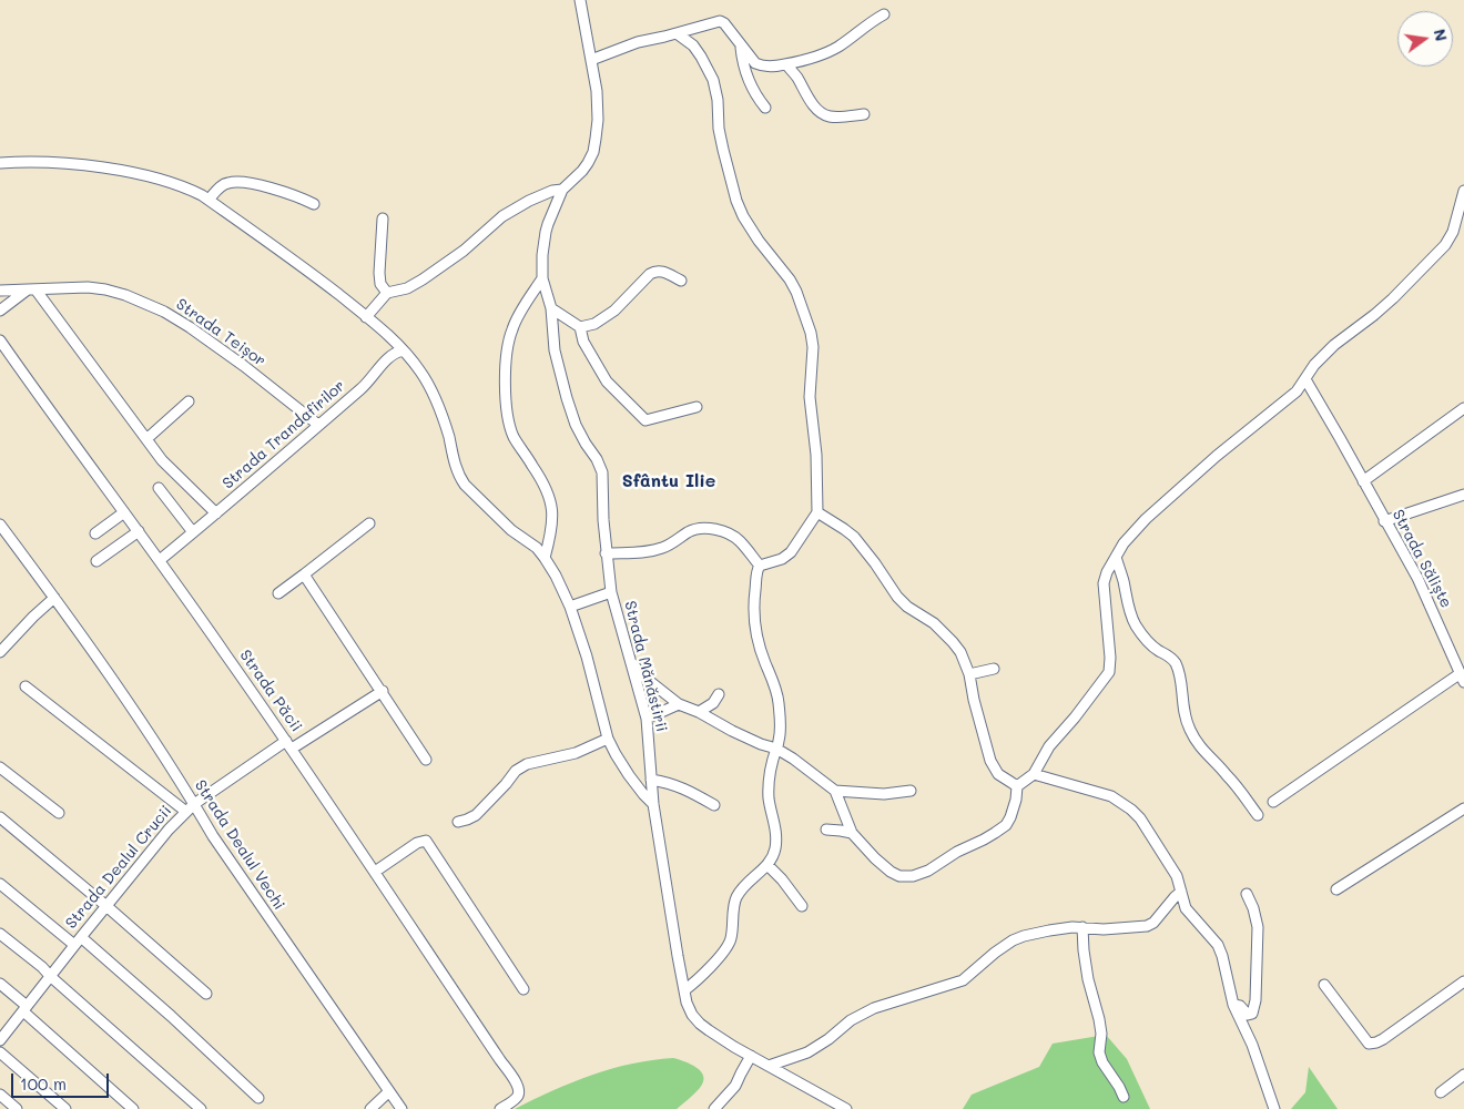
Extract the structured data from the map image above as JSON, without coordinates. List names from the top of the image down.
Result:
{
  "streets": {
    "street": [
      "Strada Teișor",
      "Strada Trandafirilor",
      "Strada Săliște",
      "Strada Mănăstirii",
      "Strada Păcii",
      "Strada Dealul Vechi",
      "Strada Dealul Crucii"
    ]
  },
  "crossings": [
    ["Strada Teișor", "Strada Trandafirilor"],
    ["Strada Trandafirilor", "Strada Păcii"],
    ["Strada Păcii", "Strada Dealul Crucii"],
    ["Strada Dealul Vechi", "Strada Dealul Crucii"]
  ],
  "districts": ["Sfântu Ilie"],
  "scale_bar": "100 m",
  "north": "right"
}
